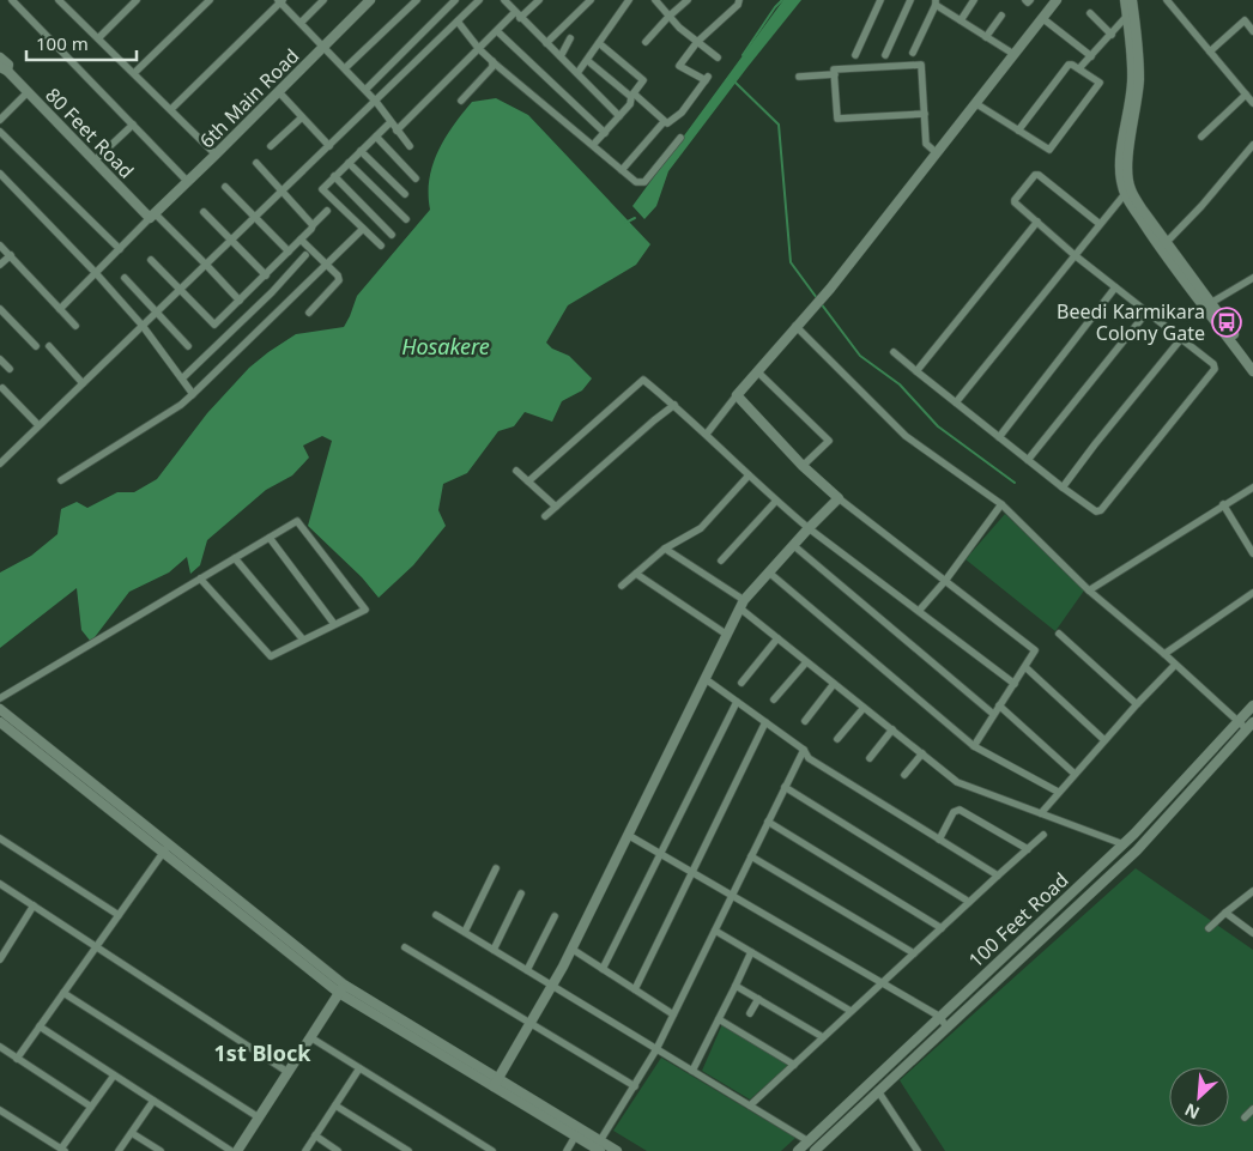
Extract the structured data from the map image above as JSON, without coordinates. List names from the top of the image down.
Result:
{
  "streets": {
    "street": ["6th Main Road", "80 Feet Road", "100 Feet Road"]
  },
  "crossings": [
    ["6th Main Road", "80 Feet Road"]
  ],
  "districts": ["1st Block"],
  "water": ["Hosakere"],
  "places": {
    "bus stop": ["Beedi Karmikara Colony Gate"]
  },
  "scale_bar": "100 m",
  "north": "bottom left"
}
